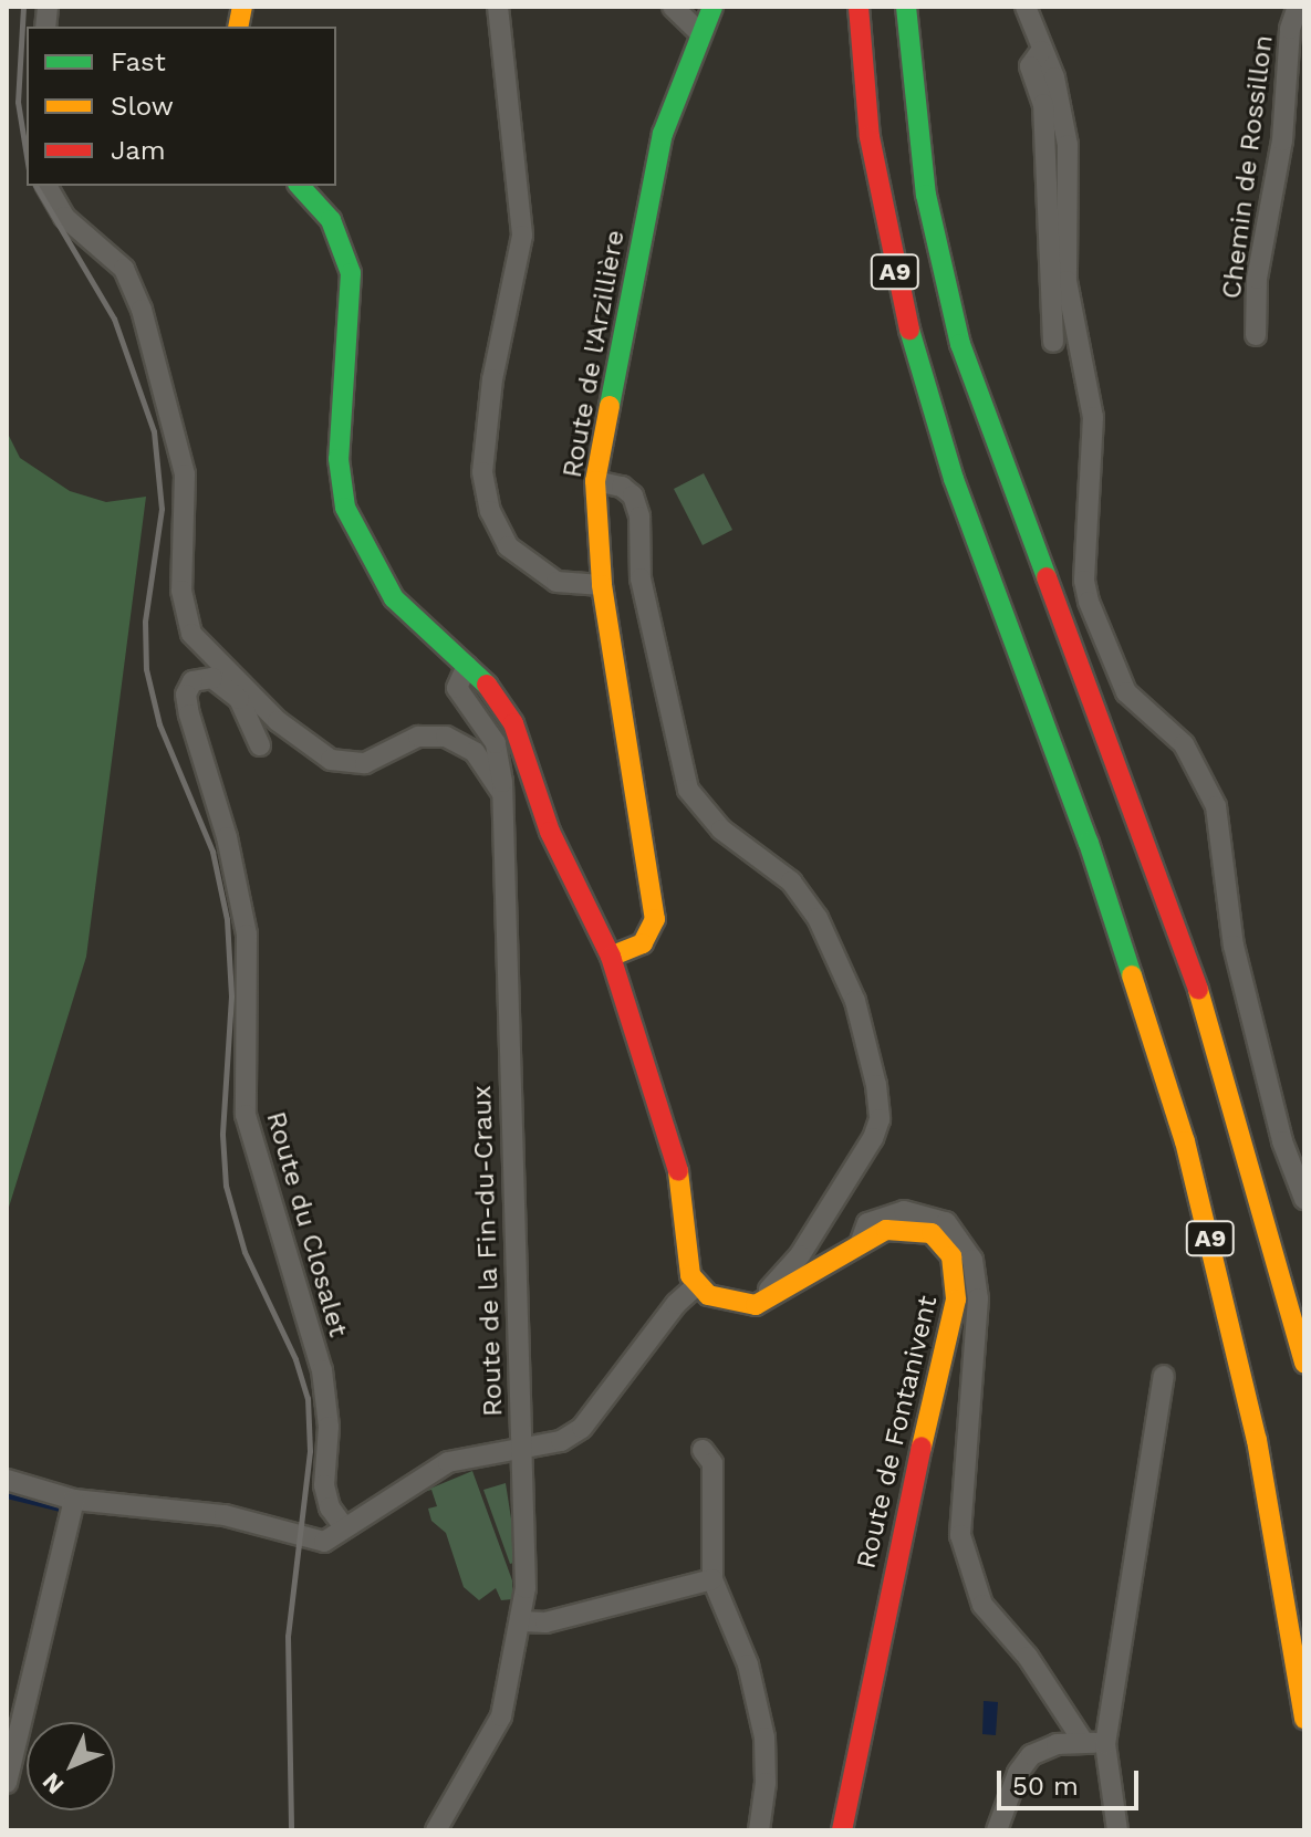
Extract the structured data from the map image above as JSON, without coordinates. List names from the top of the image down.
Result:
{
  "streets": {
    "main road": ["A9", "Route de l'Arzillière", "Route de Fontanivent"],
    "street": ["Chemin de Rossillon", "Route du Closalet", "Route de la Fin-du-Craux"]
  },
  "legend": ["Fast", "Slow", "Jam"],
  "scale_bar": "50 m",
  "north": "bottom left"
}
